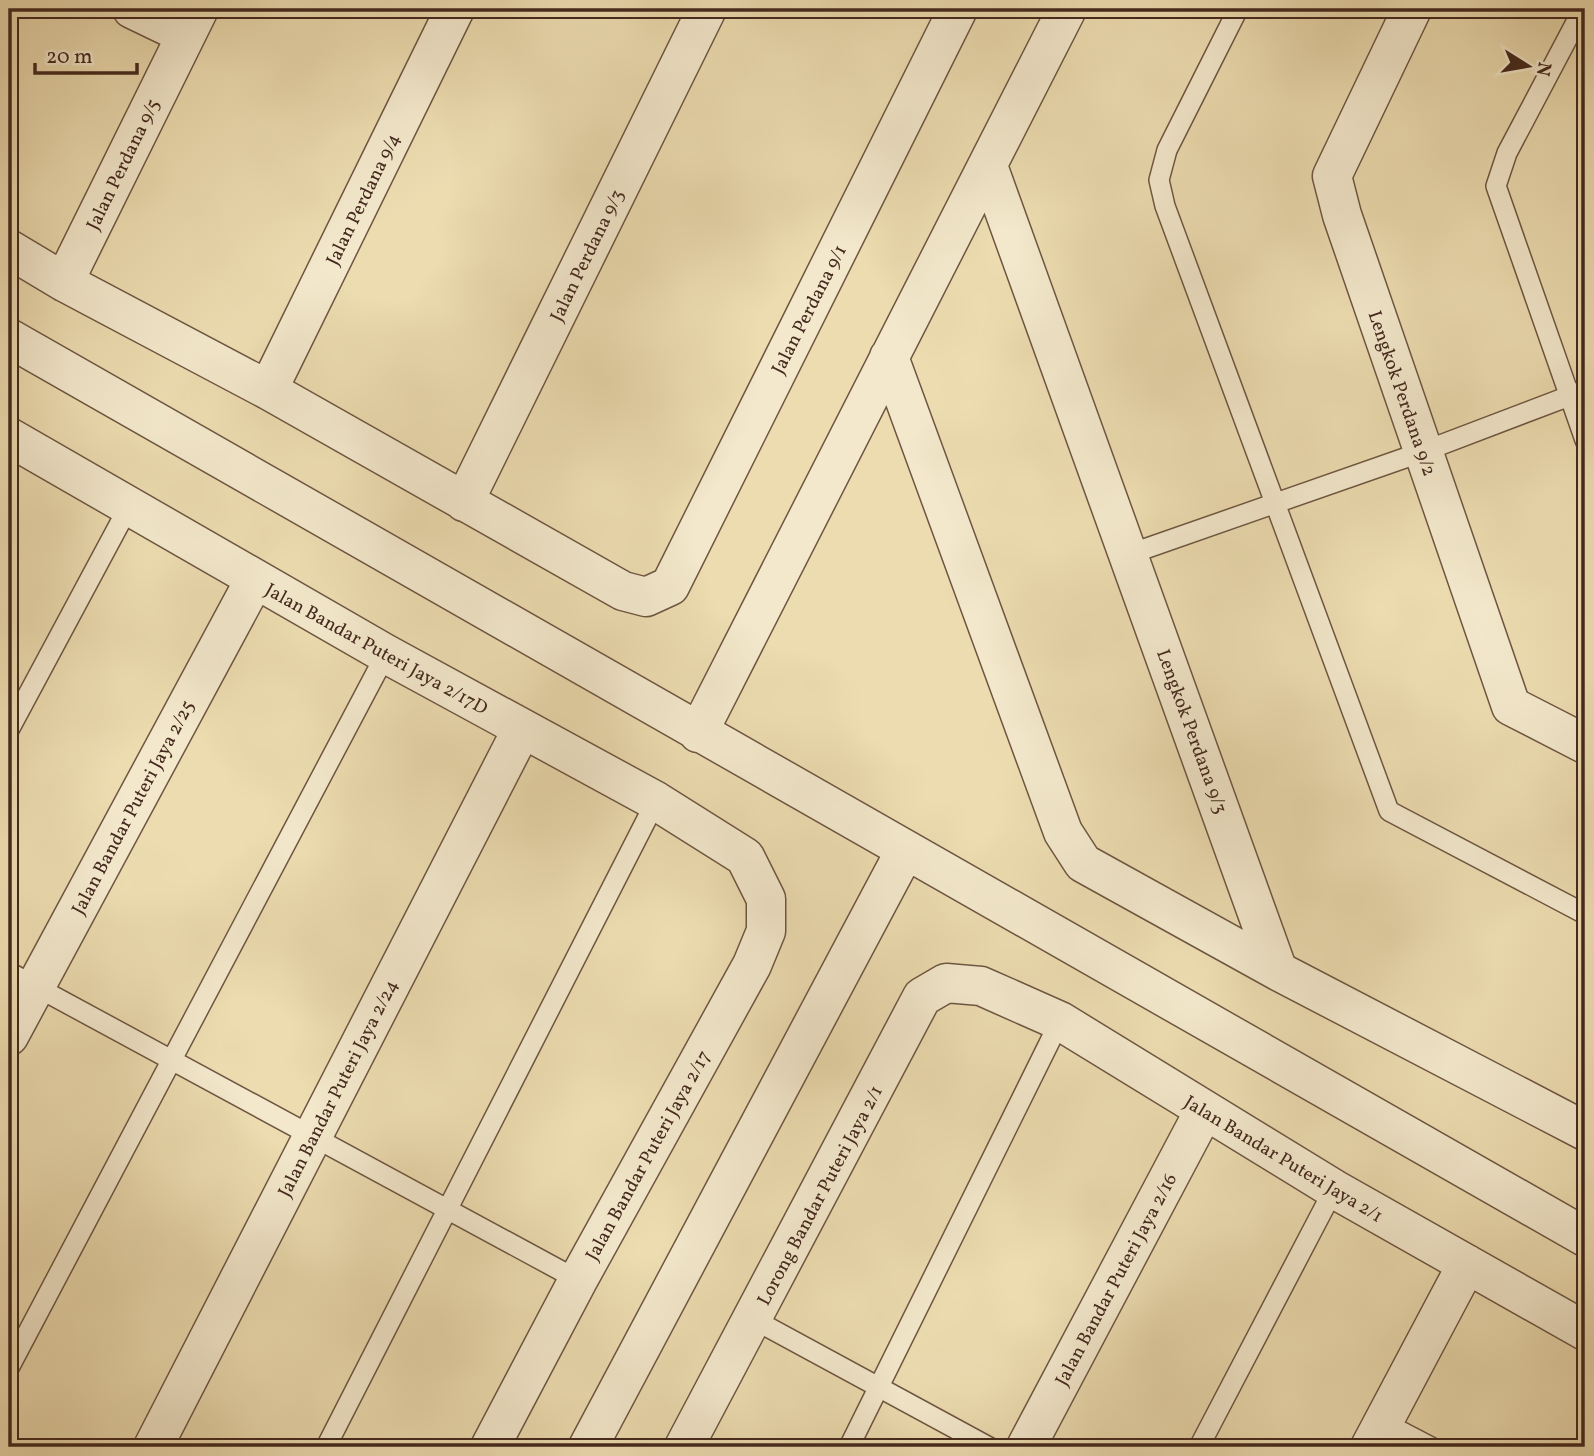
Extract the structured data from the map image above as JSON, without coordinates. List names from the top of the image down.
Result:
{
  "streets": {
    "street": [
      "Jalan Perdana 9/5",
      "Jalan Perdana 9/4",
      "Jalan Perdana 9/3",
      "Jalan Perdana 9/1",
      "Lengkok Perdana 9/2",
      "Jalan Bandar Puteri Jaya 2/17D",
      "Lengkok Perdana 9/3",
      "Jalan Bandar Puteri Jaya 2/25",
      "Jalan Bandar Puteri Jaya 2/24",
      "Jalan Bandar Puteri Jaya 2/17",
      "Jalan Bandar Puteri Jaya 2/1",
      "Lorong Bandar Puteri Jaya 2/1",
      "Jalan Bandar Puteri Jaya 2/16"
    ]
  },
  "crossings": [
    ["Jalan Perdana 9/3", "Jalan Perdana 9/1"],
    ["Jalan Bandar Puteri Jaya 2/17D", "Jalan Bandar Puteri Jaya 2/25"],
    ["Jalan Bandar Puteri Jaya 2/17D", "Jalan Bandar Puteri Jaya 2/24"],
    ["Jalan Bandar Puteri Jaya 2/17D", "Jalan Bandar Puteri Jaya 2/17"],
    ["Jalan Bandar Puteri Jaya 2/1", "Lorong Bandar Puteri Jaya 2/1"],
    ["Jalan Bandar Puteri Jaya 2/1", "Jalan Bandar Puteri Jaya 2/16"]
  ],
  "scale_bar": "20 m",
  "north": "right"
}
